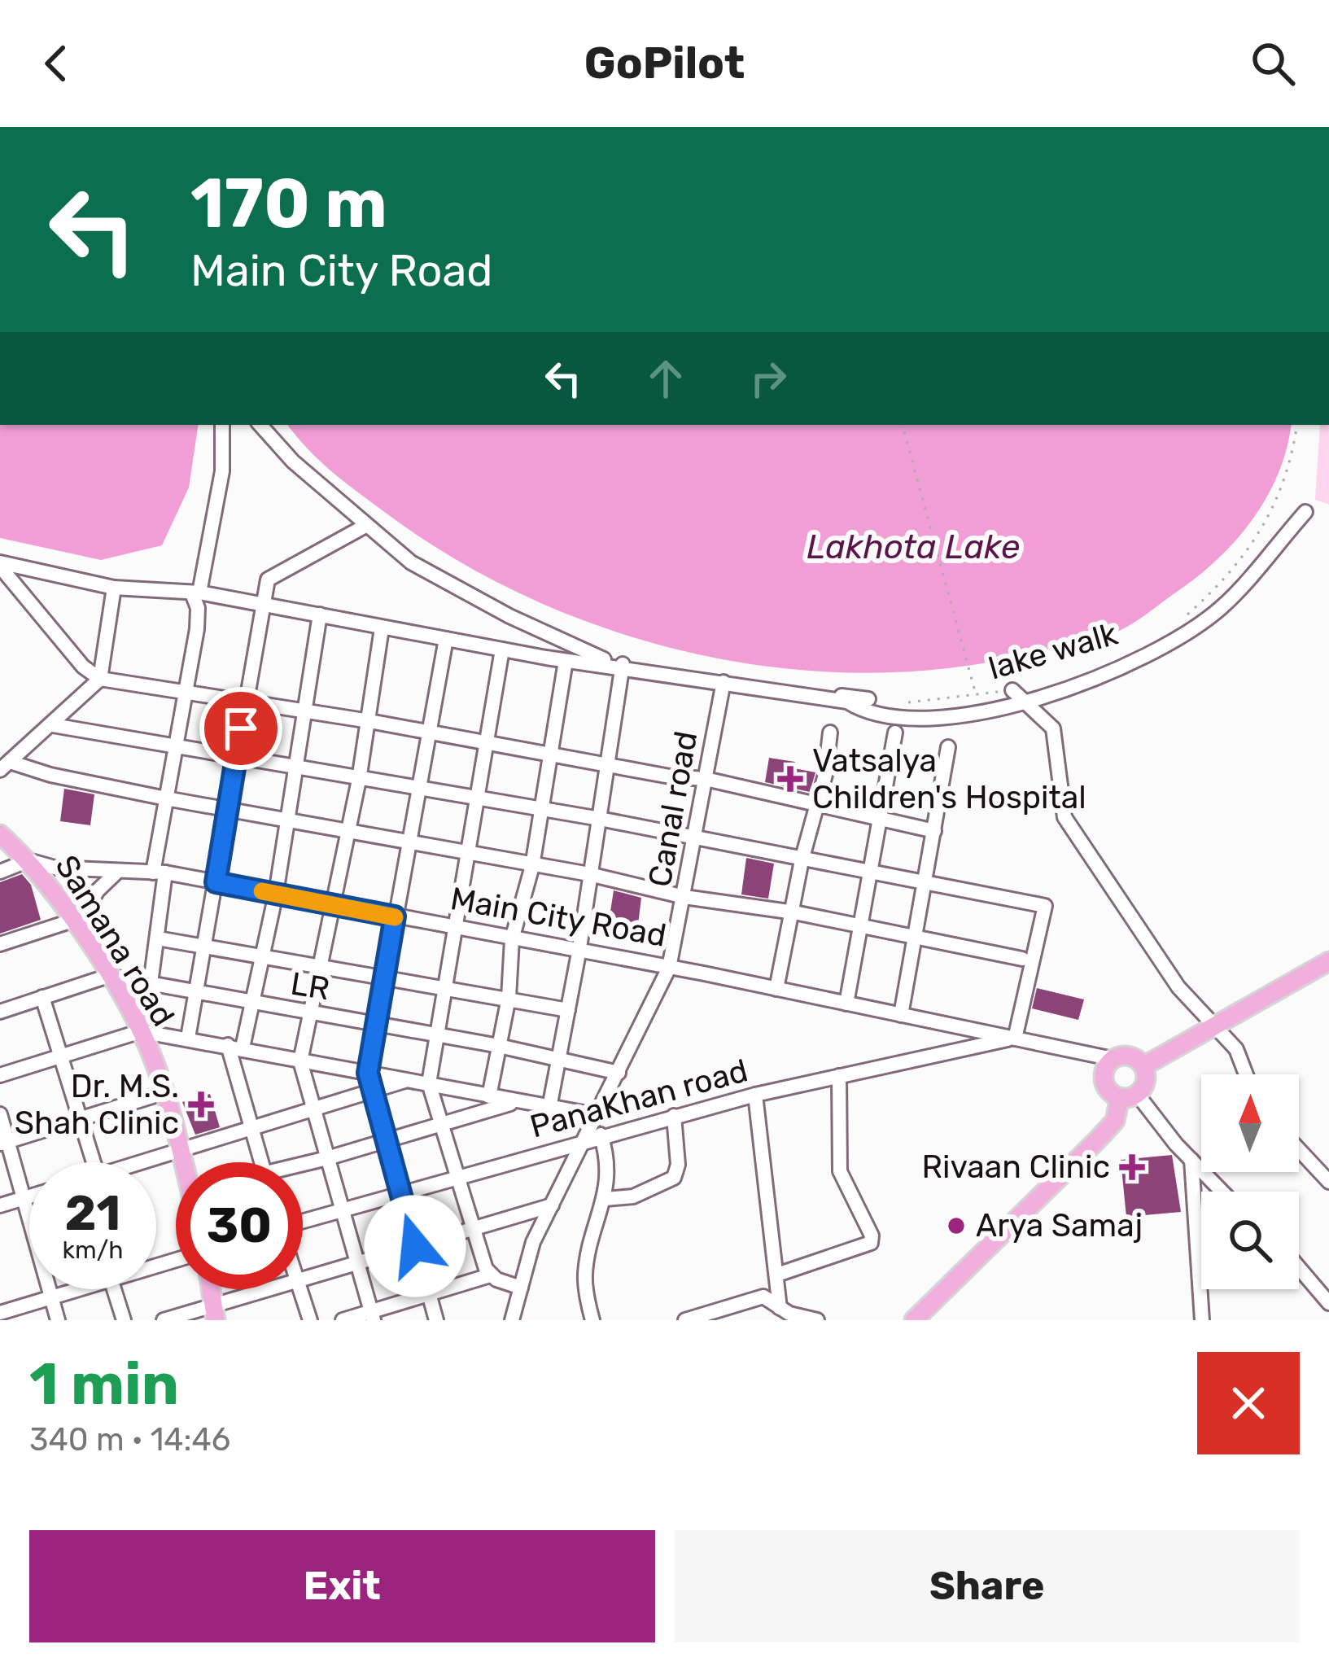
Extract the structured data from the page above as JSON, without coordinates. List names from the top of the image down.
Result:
{
  "streets": {
    "main road": ["Samana road"],
    "street": [
      "Canal road",
      "Main City Road",
      "LR",
      "PanaKhan road"
    ],
    "path": ["lake walk"]
  },
  "crossings": [
    ["Canal road", "Main City Road"],
    ["Canal road", "LR"],
    ["Canal road", "PanaKhan road"],
    ["Main City Road", "Samana road"],
    ["Main City Road", "PanaKhan road"],
    ["Samana road", "LR"]
  ],
  "water": ["Lakhota Lake"],
  "places": {
    "health": ["Vatsalya Children's Hospital", "Dr. M.S. Shah Clinic", "Rivaan Clinic"],
    "other": ["Arya Samaj"]
  },
  "north": "top",
  "page": {
    "header": "GoPilot",
    "turn": ["170 m", "Main City Road"],
    "speed": "21 km/h",
    "limit": "30",
    "heading": ["1 min", "340 m · 14:46"],
    "buttons": ["Exit", "Share"]
  }
}
